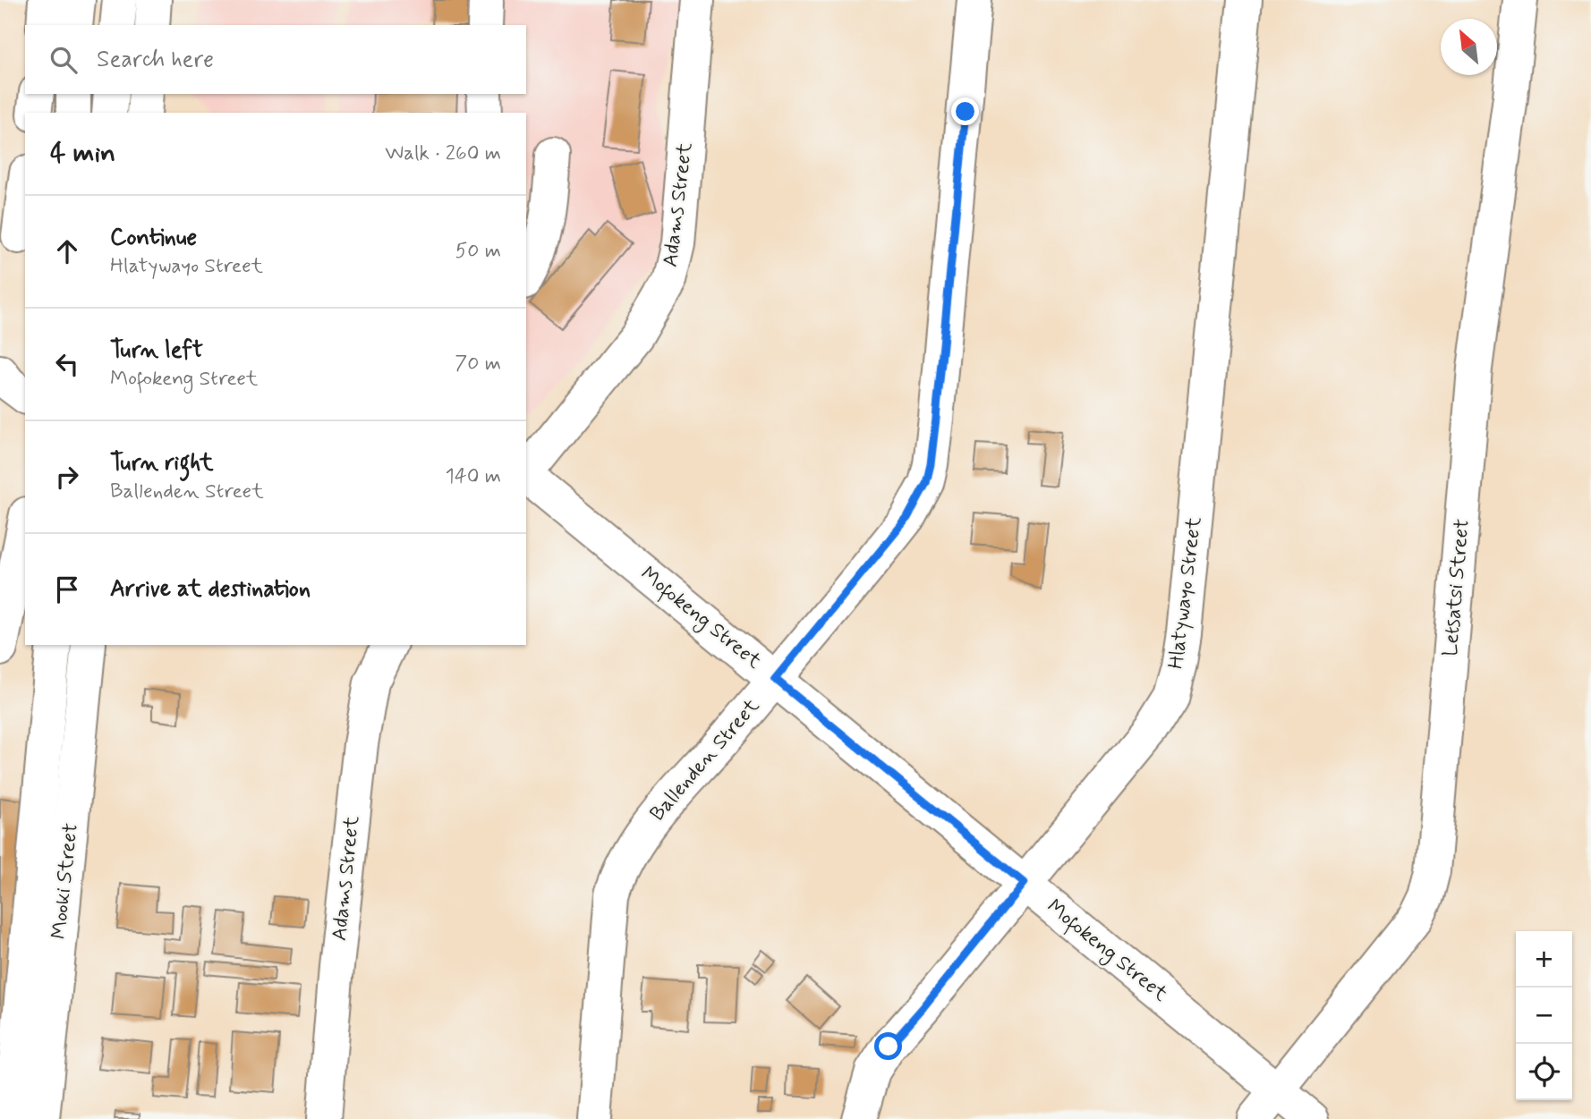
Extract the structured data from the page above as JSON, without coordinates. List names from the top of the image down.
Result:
{
  "streets": {
    "street": [
      "Adams Street",
      "Letsatsi Street",
      "Hlatywayo Street",
      "Mofokeng Street",
      "Ballenden Street",
      "Mooki Street"
    ]
  },
  "crossings": [
    ["Letsatsi Street", "Mofokeng Street"],
    ["Hlatywayo Street", "Mofokeng Street"],
    ["Mofokeng Street", "Ballenden Street"]
  ],
  "north": "top left",
  "page": {
    "search": "Search here",
    "heading": ["4 min", "Walk · 260 m"],
    "list": [
      ["Continue", "Hlatywayo Street", "50 m"],
      ["Turn left", "Mofokeng Street", "70 m"],
      ["Turn right", "Ballenden Street", "140 m"],
      "Arrive at destination"
    ],
    "map_buttons": ["+", "−"]
  }
}
